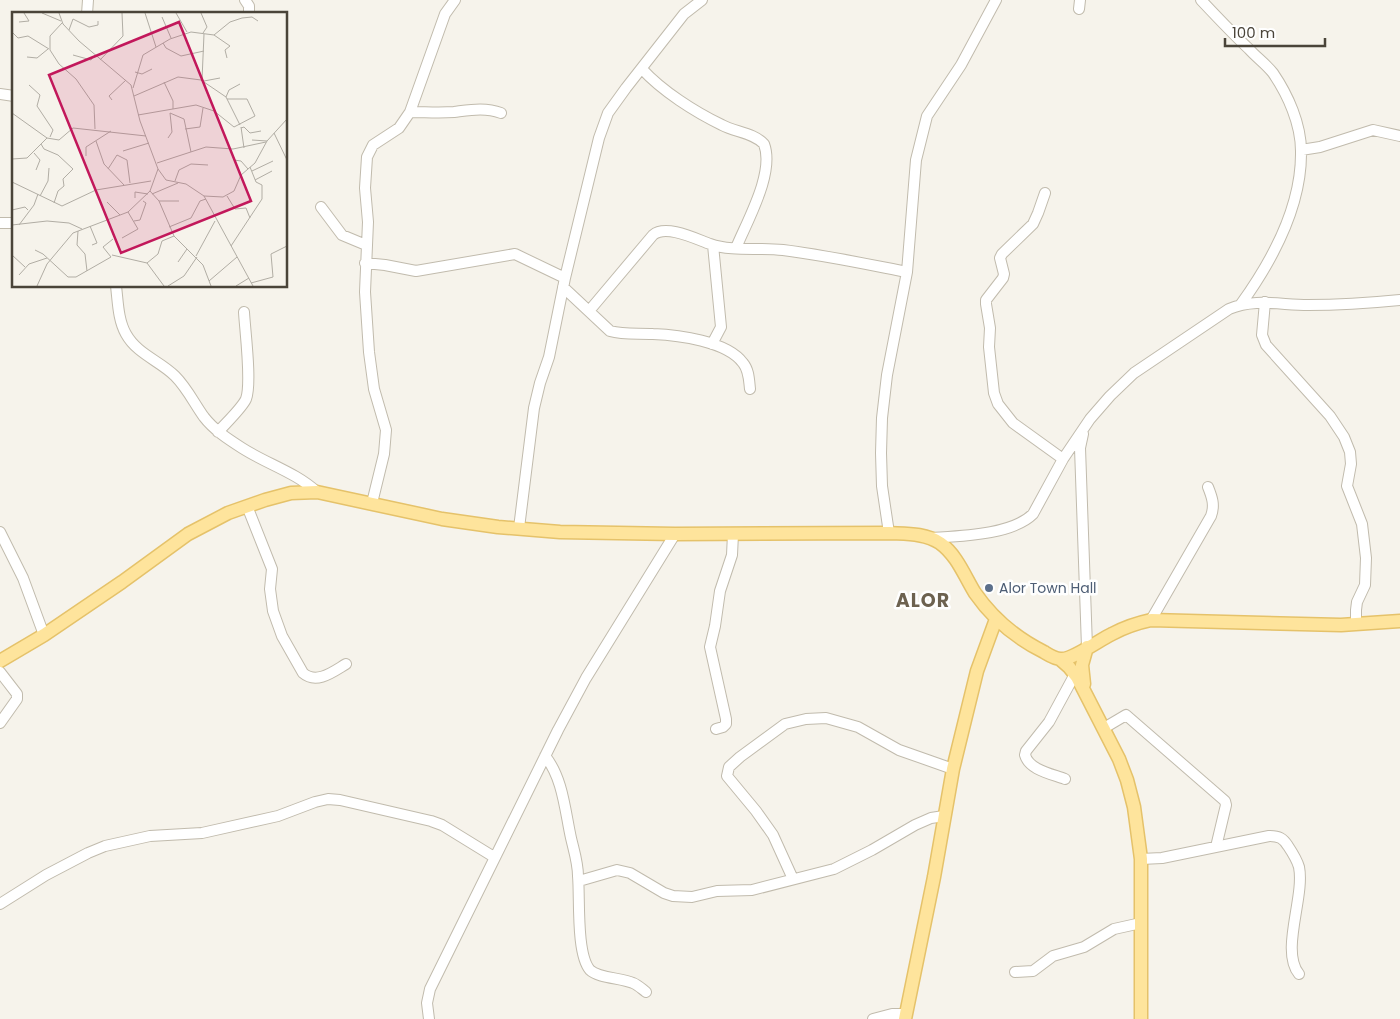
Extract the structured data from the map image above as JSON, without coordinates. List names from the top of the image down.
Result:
{
  "districts": ["ALOR"],
  "places": ["Alor Town Hall"],
  "scale_bar": "100 m"
}
